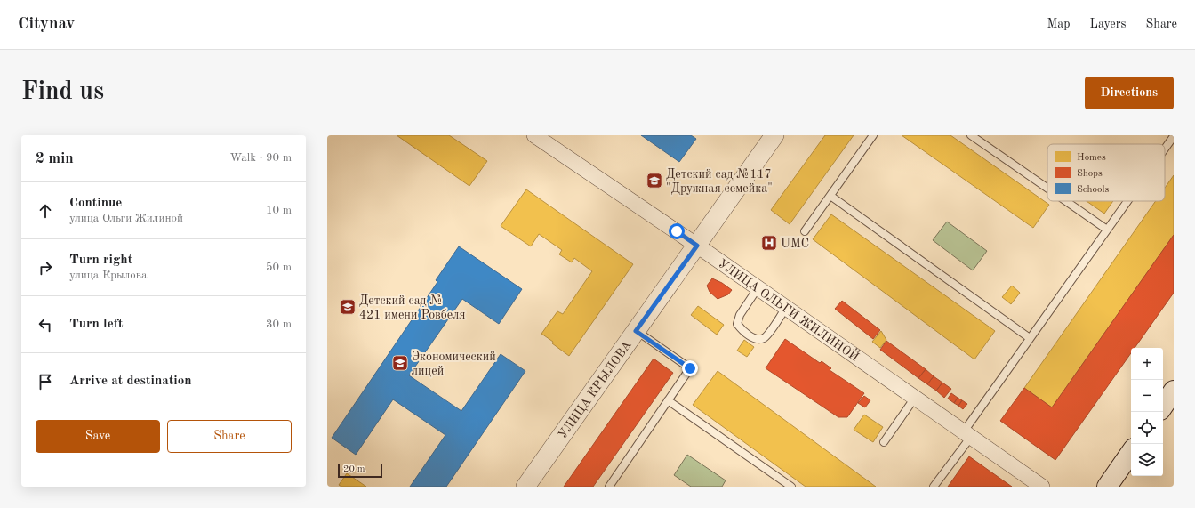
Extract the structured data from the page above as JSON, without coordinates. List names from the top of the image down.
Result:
{
  "streets": {
    "street": ["УЛИЦА ОЛЬГИ ЖИЛИНОЙ", "УЛИЦА КРЫЛОВА"]
  },
  "crossings": [
    ["УЛИЦА ОЛЬГИ ЖИЛИНОЙ", "УЛИЦА КРЫЛОВА"]
  ],
  "places": {
    "school or university": ["Детский сад №117 \"Дружная семейка\"", "Детский сад № 421 имени Ровбеля", "Экономический лицей"],
    "hospital": ["UMC"]
  },
  "legend": ["Homes", "Shops", "Schools"],
  "scale_bar": "20 m",
  "page": {
    "header": "Citynav",
    "nav": ["Map", "Layers", "Share"],
    "buttons": [
      "Directions",
      ["Save", "Share"]
    ],
    "title": "Find us",
    "heading": ["2 min", "Walk · 90 m"],
    "list": [
      ["Continue", "улица Ольги Жилиной", "10 m"],
      ["Turn right", "улица Крылова", "50 m"],
      ["Turn left", "30 m"],
      "Arrive at destination"
    ],
    "map_buttons": ["+", "−"],
    "scale": "20 m"
  }
}
